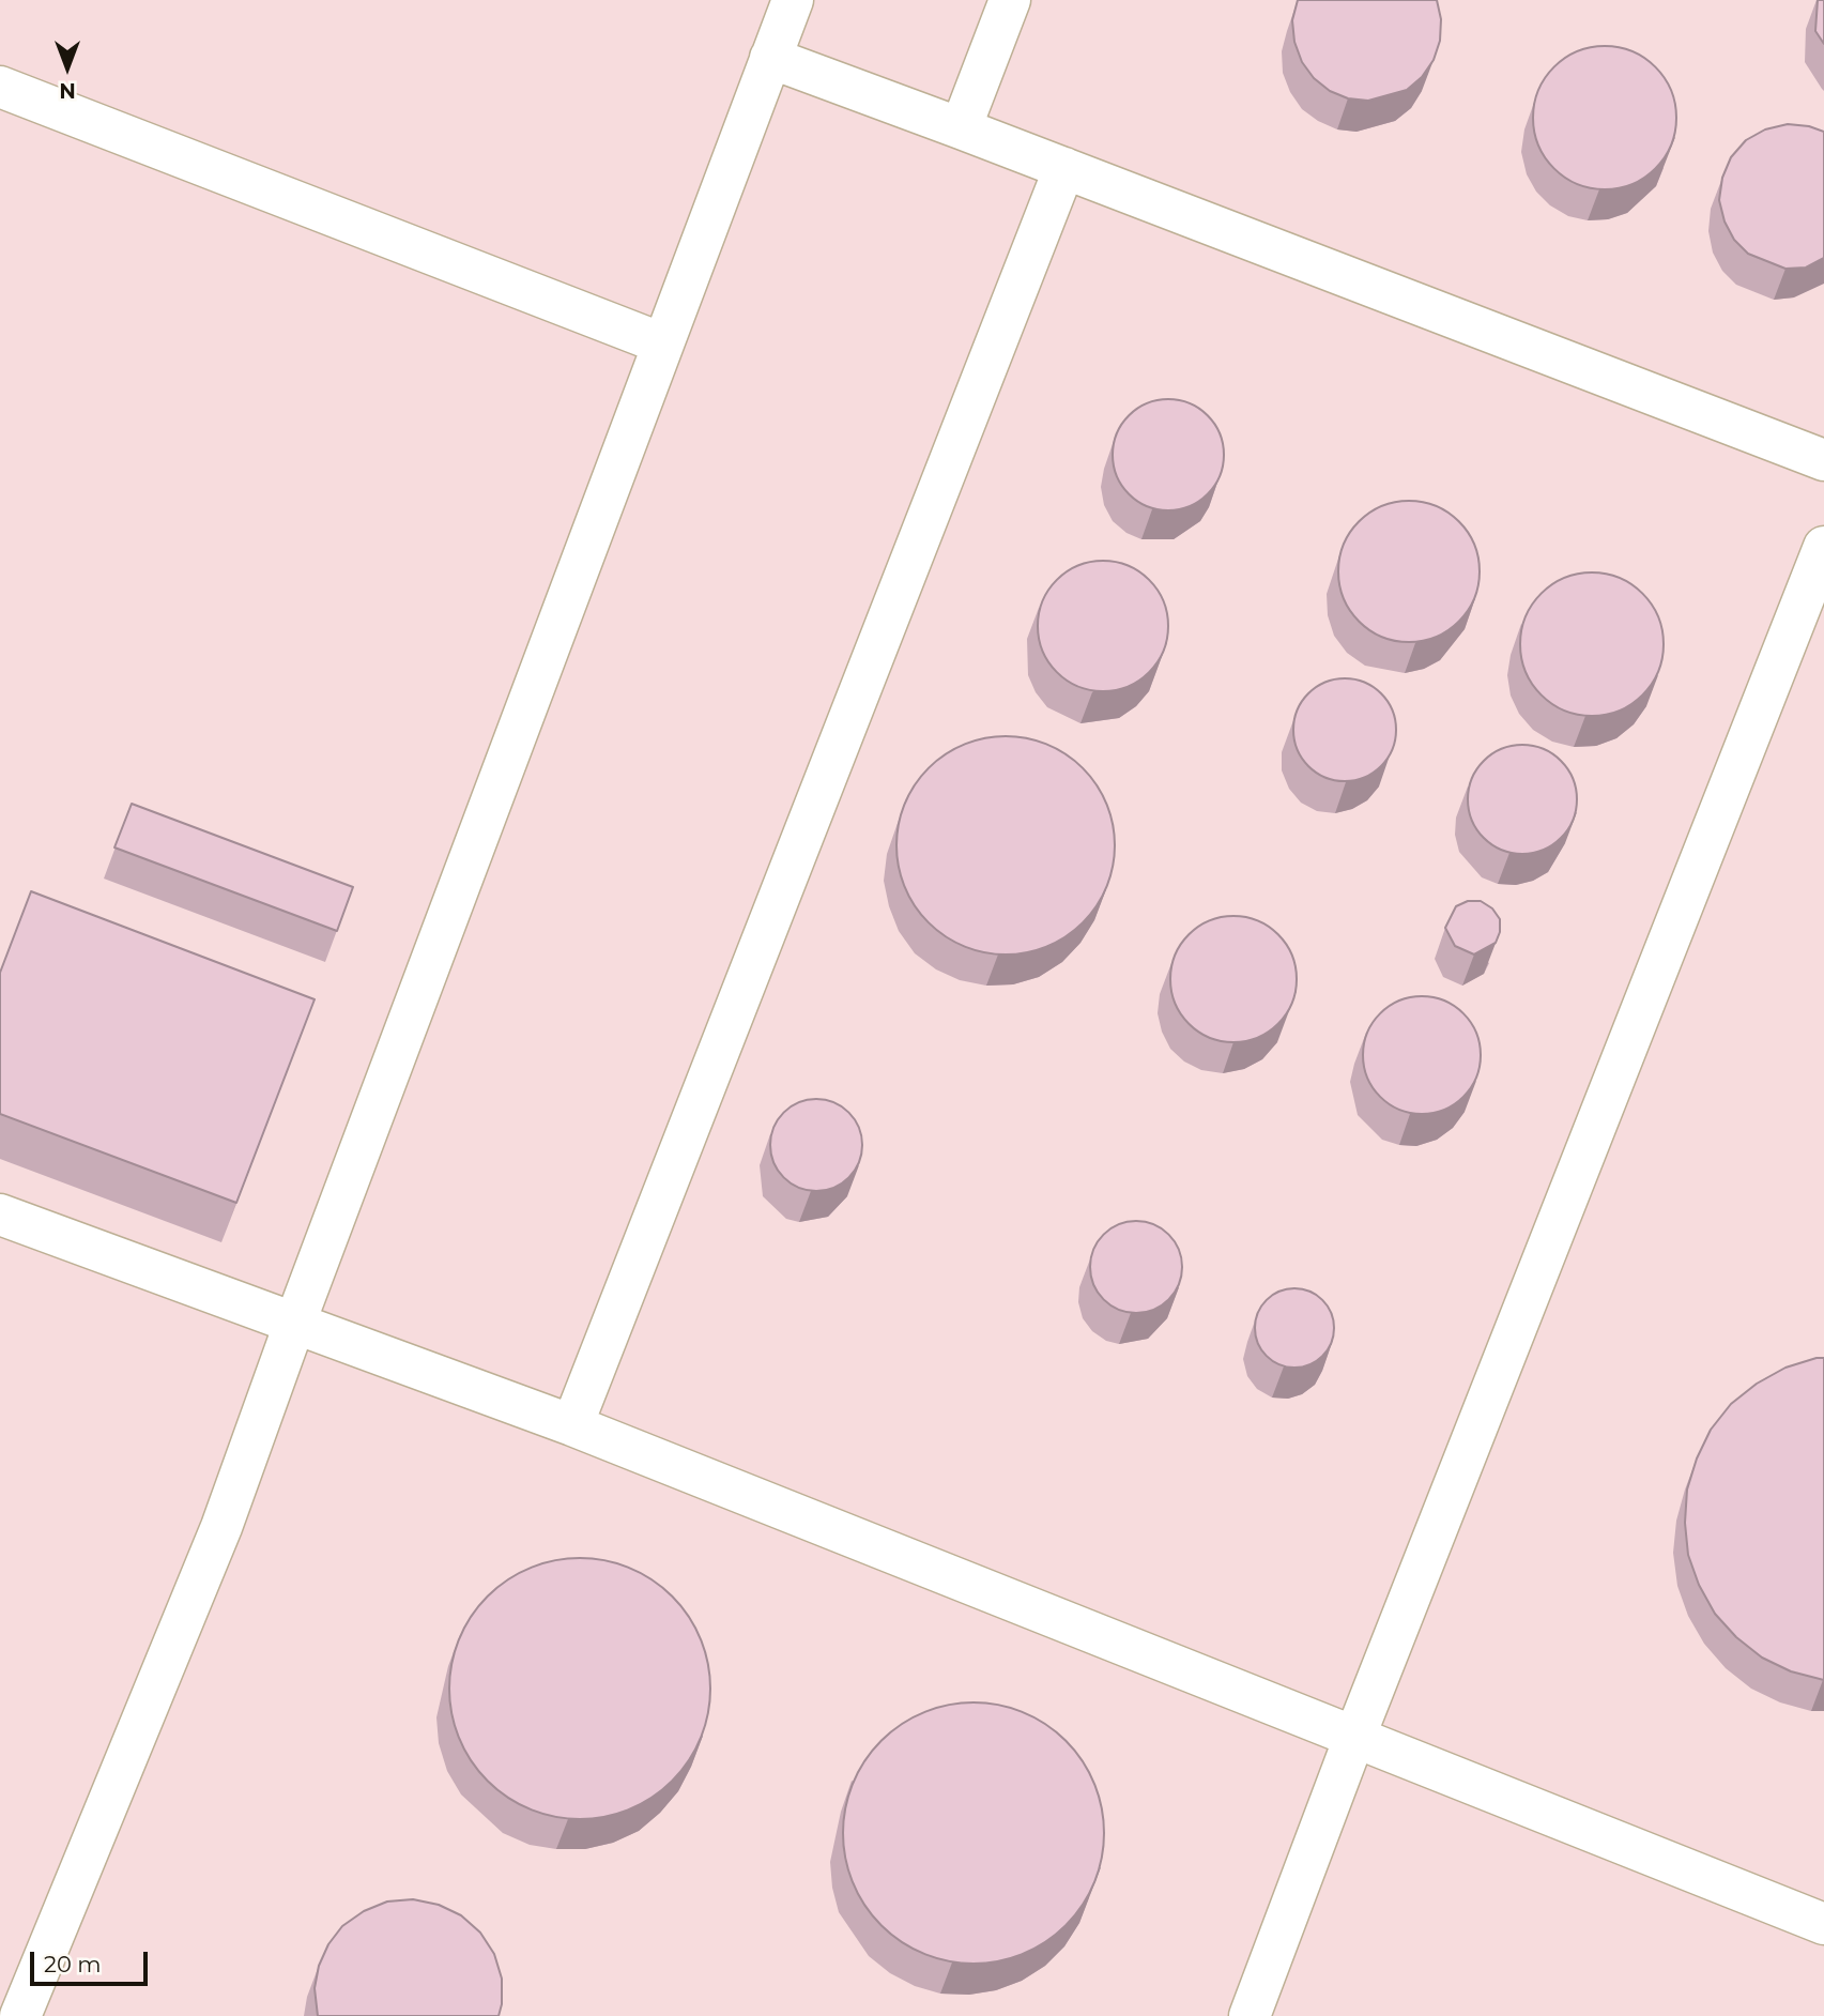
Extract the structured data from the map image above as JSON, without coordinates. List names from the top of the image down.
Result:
{
  "scale_bar": "20 m",
  "north": "bottom"
}
